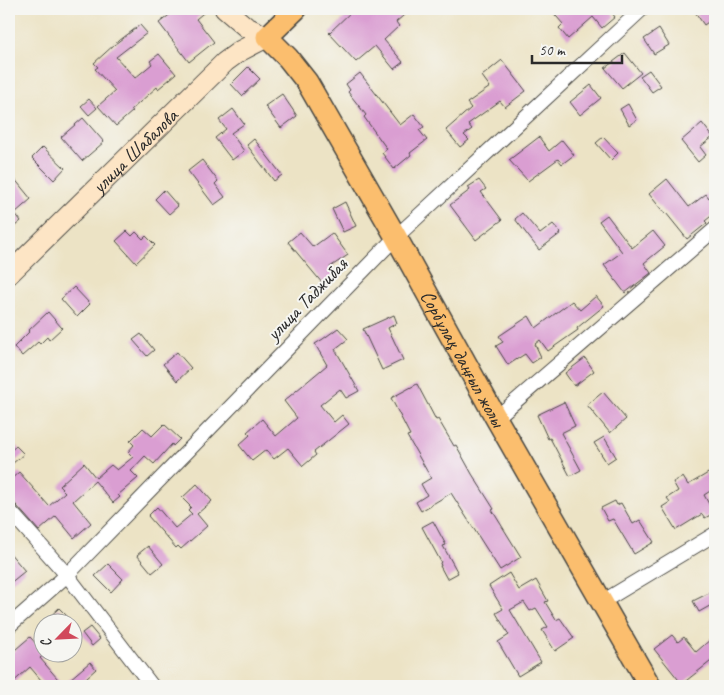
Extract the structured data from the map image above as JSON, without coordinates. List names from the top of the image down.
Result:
{
  "streets": {
    "main road": ["Сорбұлақ даңғыл жолы"],
    "street": ["улица Шабалова", "улица Таджибая"]
  },
  "crossings": [
    ["улица Шабалова", "Сорбұлақ даңғыл жолы"],
    ["улица Таджибая", "Сорбұлақ даңғыл жолы"]
  ],
  "scale_bar": "50 m",
  "north": "bottom left"
}
